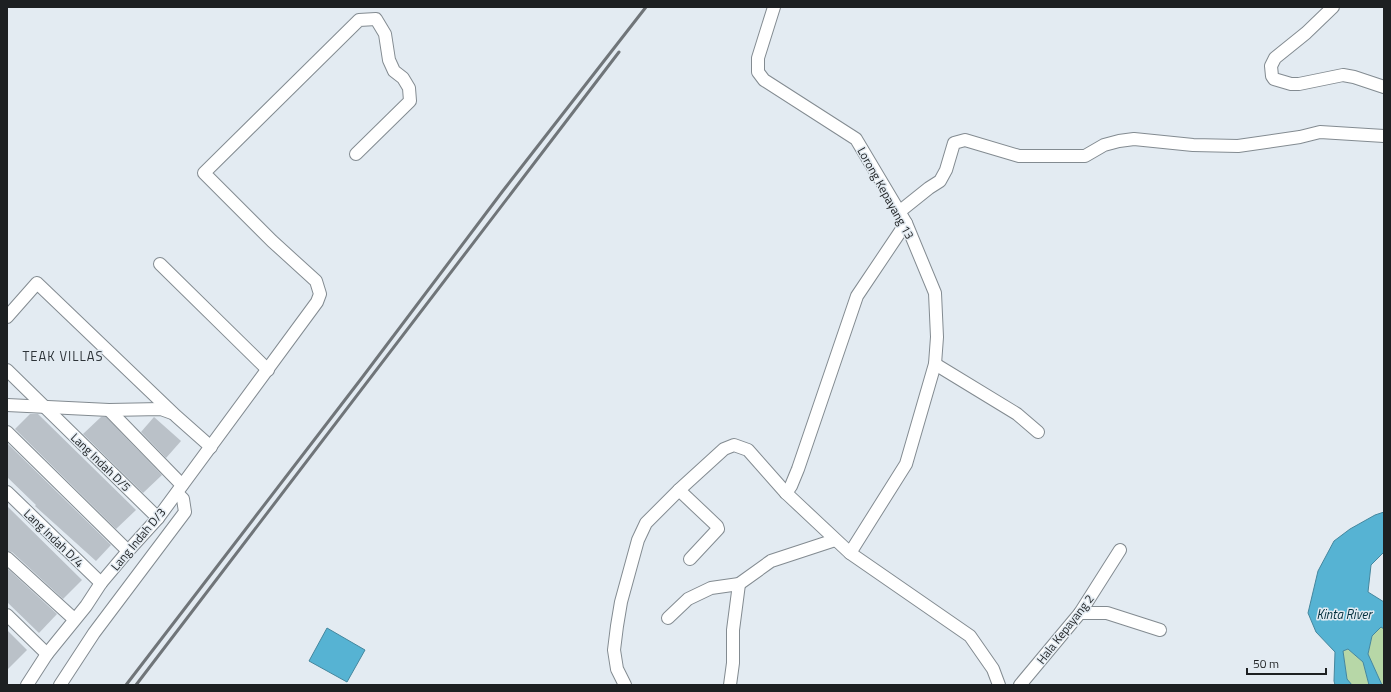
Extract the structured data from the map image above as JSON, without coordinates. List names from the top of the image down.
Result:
{
  "streets": {
    "street": [
      "Lorong Kepayang 13",
      "Lang Indah D/5",
      "Lang Indah D/4",
      "Lang Indah D/3",
      "Hala Kepayang 2"
    ]
  },
  "crossings": [
    ["Lang Indah D/5", "Lang Indah D/3"],
    ["Lang Indah D/4", "Lang Indah D/3"]
  ],
  "districts": ["TEAK VILLAS"],
  "water": ["Kinta River"],
  "scale_bar": "50 m"
}
